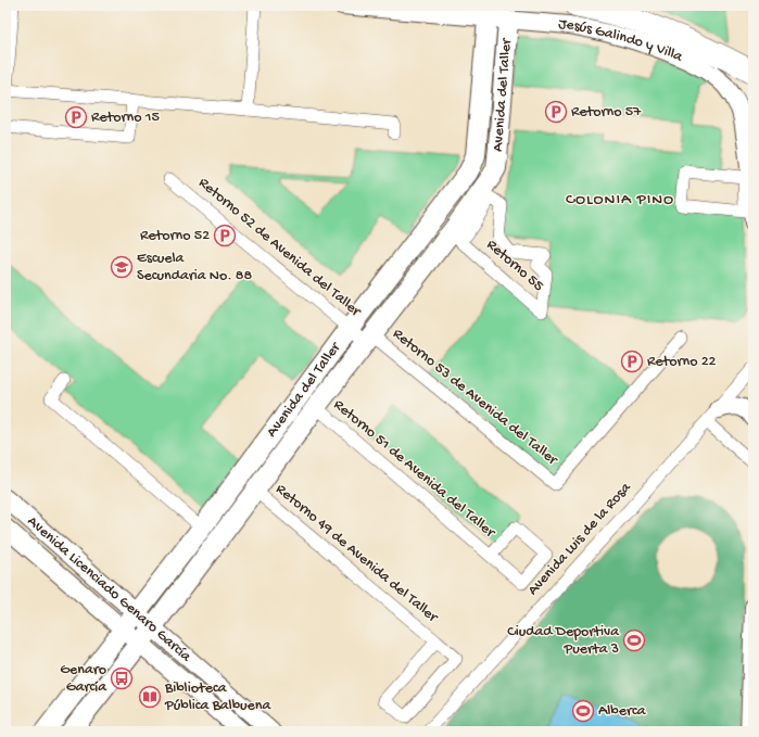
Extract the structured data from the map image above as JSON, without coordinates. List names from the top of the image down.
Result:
{
  "streets": {
    "main road": ["Jesús Galindo y Villa", "Avenida del Taller", "Avenida Licenciado Genaro García"],
    "street": [
      "Retorno 52 de Avenida del Taller",
      "Retorno 55",
      "Retorno 53 de Avenida del Taller",
      "Retorno 51 de Avenida del Taller",
      "Avenida Luis de la Rosa",
      "Retorno 49 de Avenida del Taller"
    ]
  },
  "crossings": [
    ["Jesús Galindo y Villa", "Avenida del Taller"],
    ["Avenida del Taller", "Retorno 52 de Avenida del Taller"],
    ["Avenida del Taller", "Retorno 53 de Avenida del Taller"],
    ["Avenida del Taller", "Retorno 51 de Avenida del Taller"],
    ["Avenida del Taller", "Retorno 49 de Avenida del Taller"],
    ["Avenida del Taller", "Avenida Licenciado Genaro García"],
    ["Retorno 52 de Avenida del Taller", "Retorno 53 de Avenida del Taller"]
  ],
  "districts": ["COLONIA PINO"],
  "places": {
    "parking": [
      "Retorno 57",
      "Retorno 15",
      "Retorno 52",
      "Retorno 22"
    ],
    "school or university": ["Escuela Secundaria No. 88"],
    "sports": ["Ciudad Deportiva Puerta 3", "Alberca"],
    "bus stop": ["Genaro García"],
    "library": ["Biblioteca Pública Balbuena"]
  }
}
